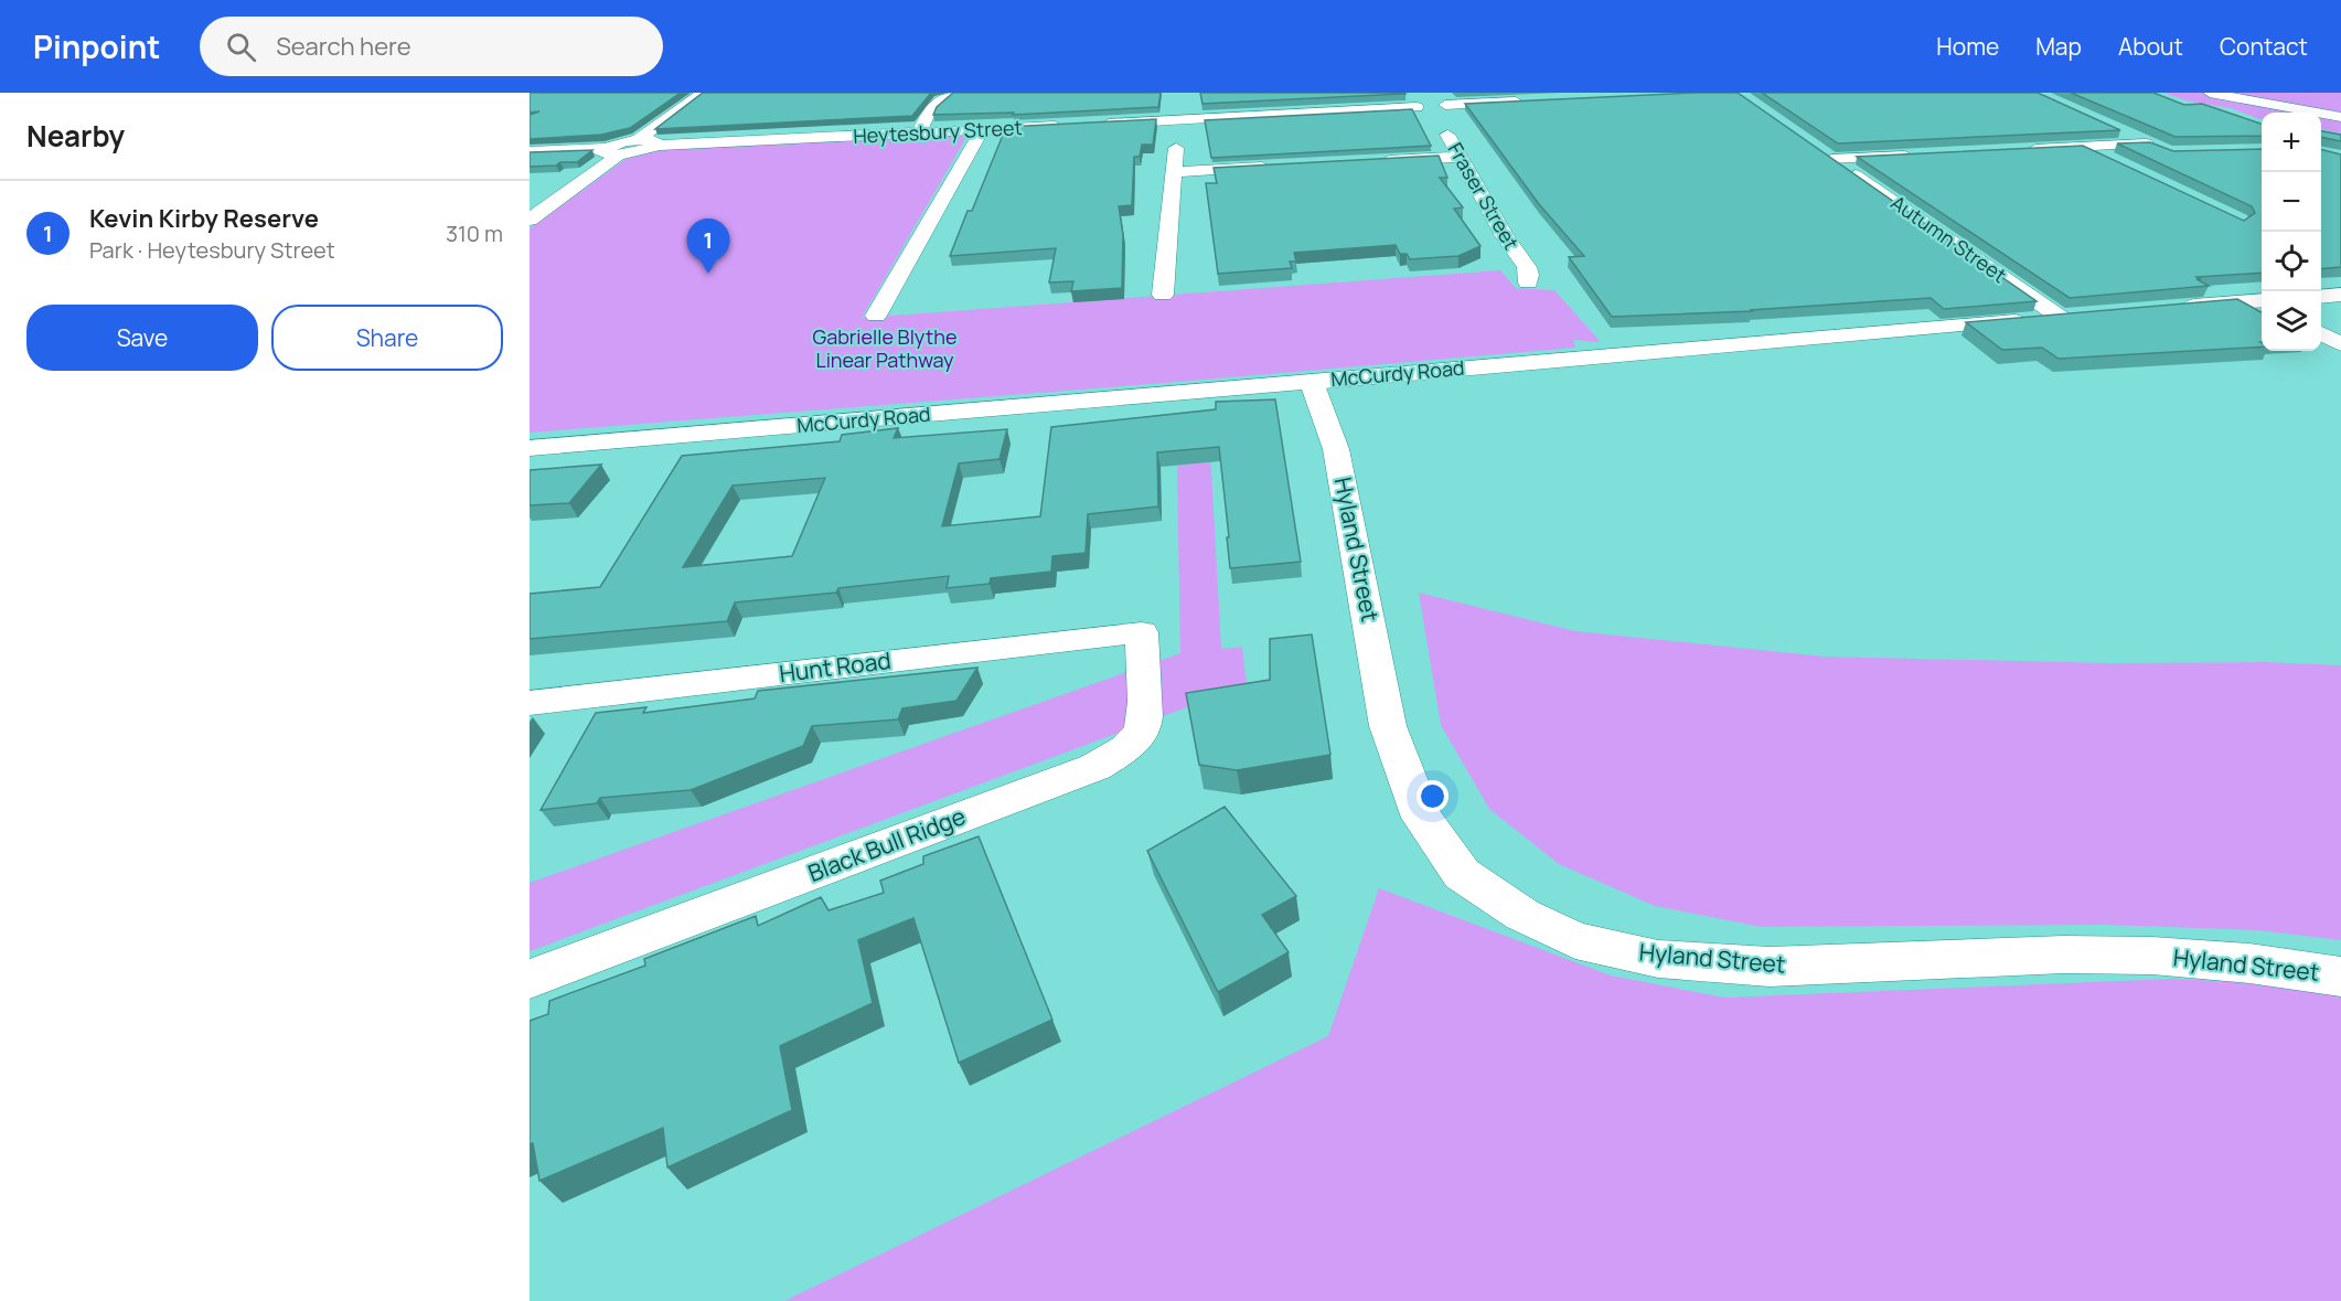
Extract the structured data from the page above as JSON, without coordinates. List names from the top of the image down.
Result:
{
  "streets": {
    "street": [
      "Heytesbury Street",
      "Fraser Street",
      "Autumn Street",
      "McCurdy Road",
      "Hyland Street",
      "Hunt Road",
      "Black Bull Ridge"
    ]
  },
  "crossings": [
    ["Autumn Street", "McCurdy Road"],
    ["McCurdy Road", "Hyland Street"],
    ["Hunt Road", "Black Bull Ridge"]
  ],
  "parks": ["Gabrielle Blythe Linear Pathway"],
  "page": {
    "header": "Pinpoint",
    "search": "Search here",
    "nav": [
      "Home",
      "Map",
      "About",
      "Contact"
    ],
    "heading": "Nearby",
    "map_buttons": ["+", "−"],
    "list": [
      {
        "mark": "1",
        "name": "Kevin Kirby Reserve",
        "note": "Park · Heytesbury Street",
        "value": "310 m"
      }
    ],
    "pins": "1",
    "buttons": ["Save", "Share"]
  }
}
